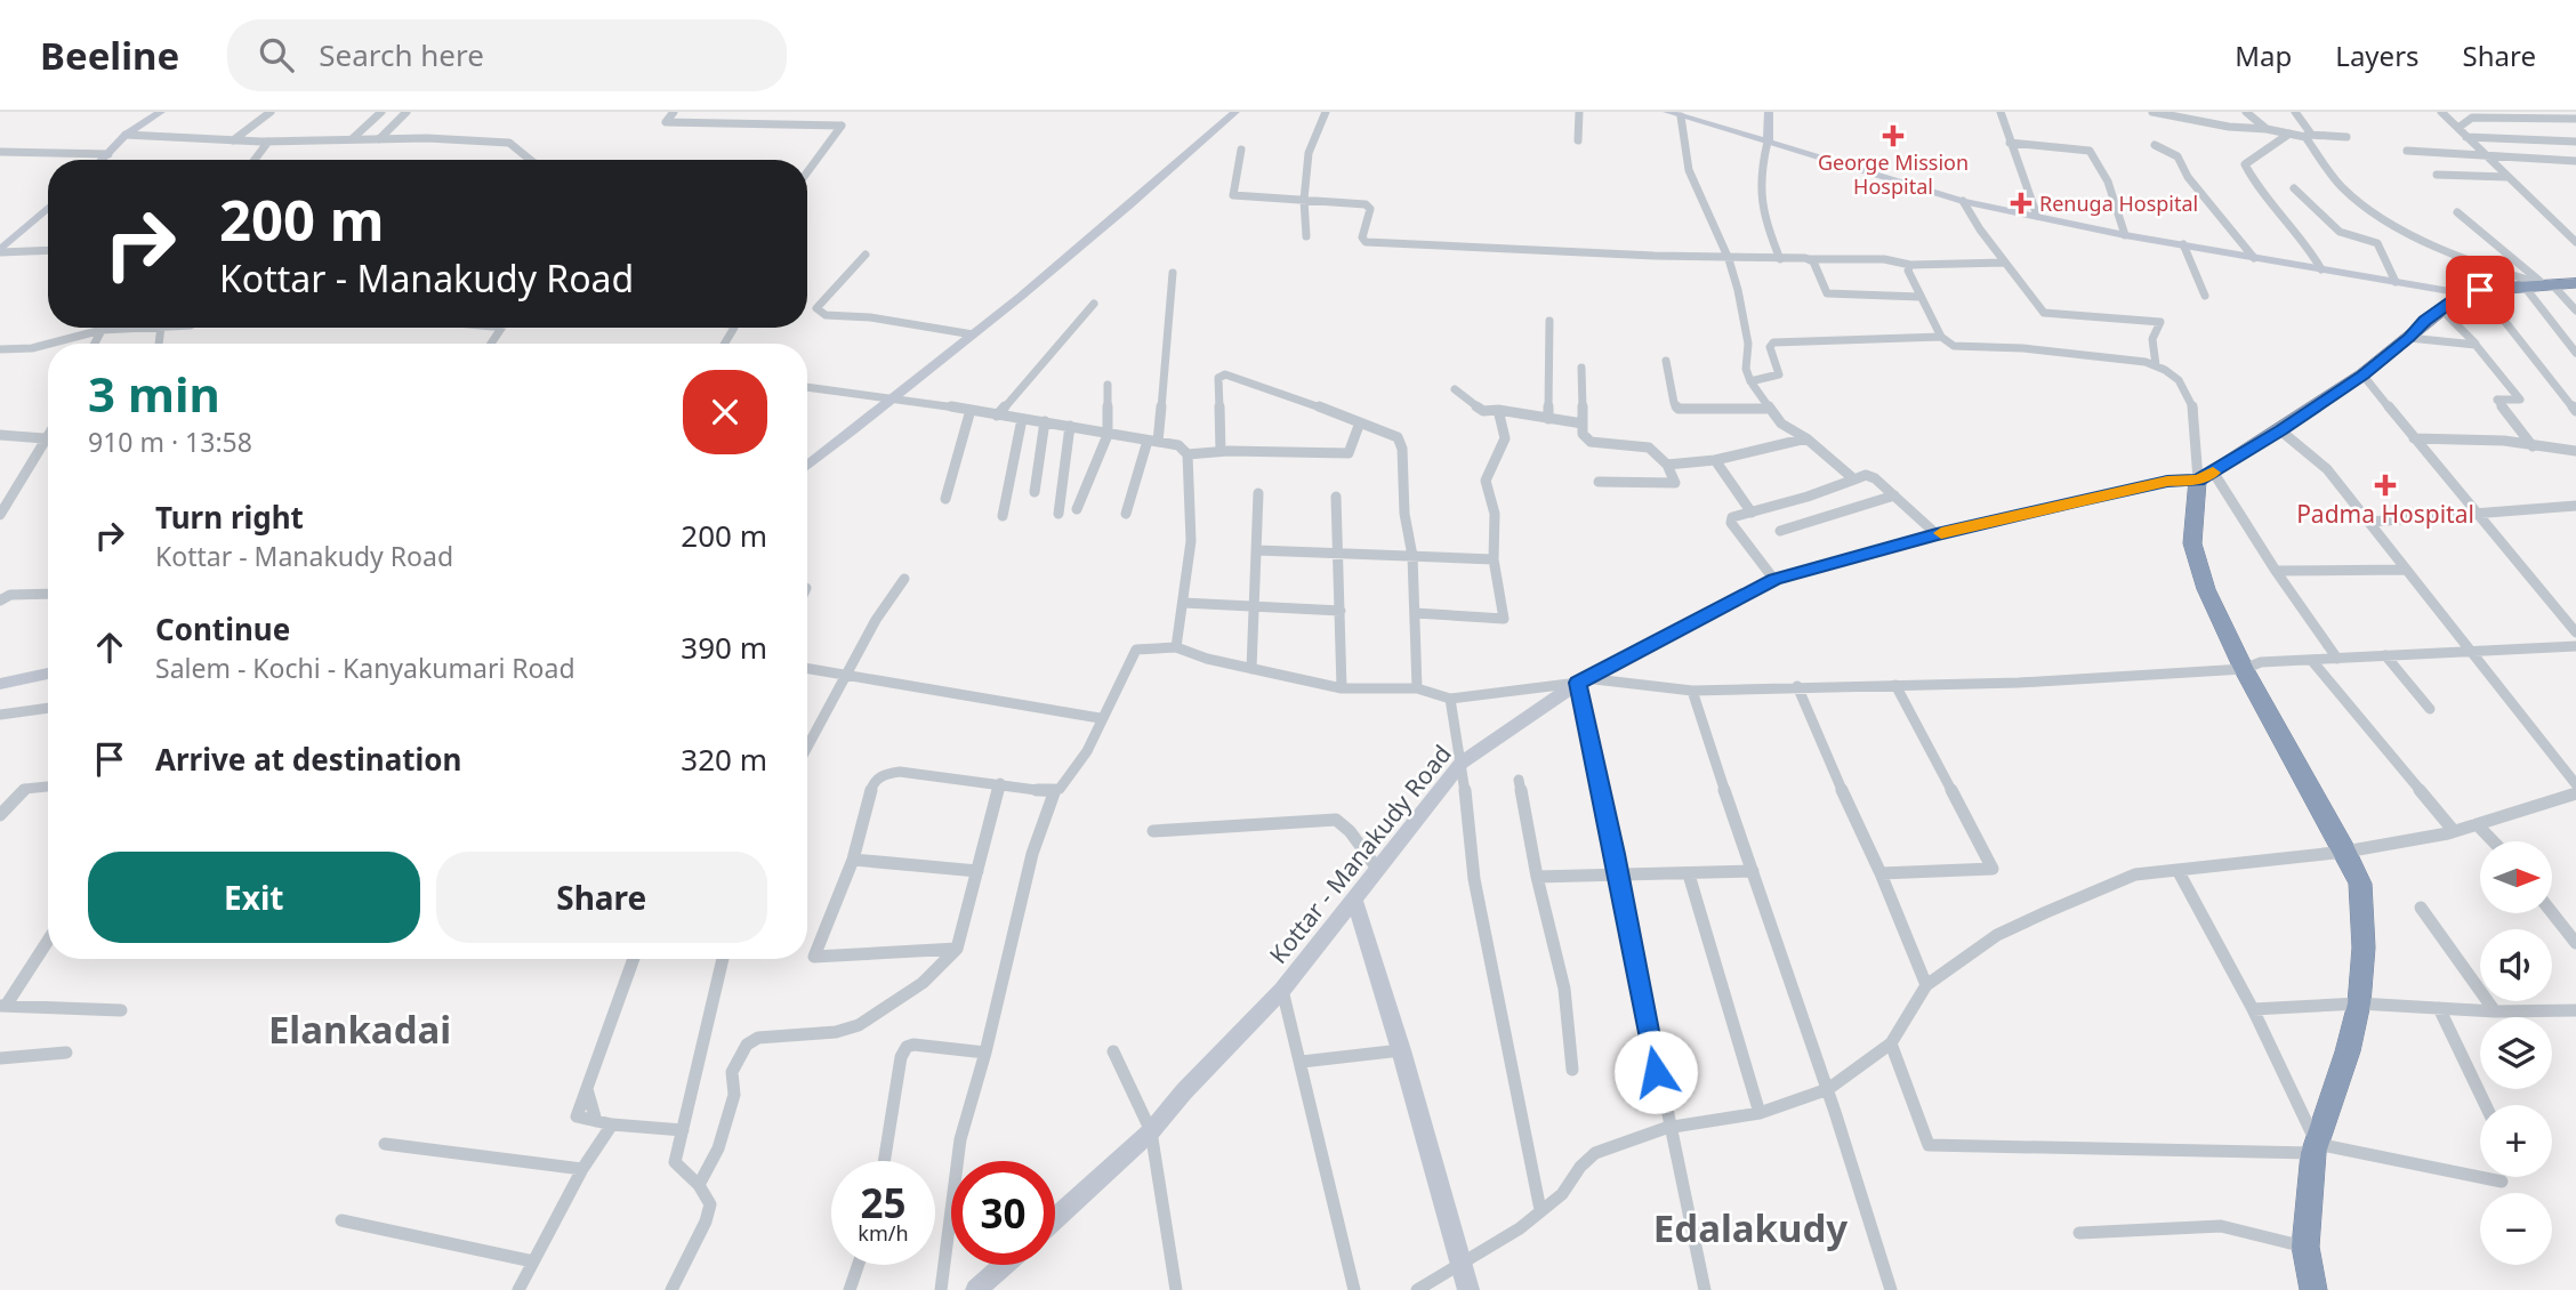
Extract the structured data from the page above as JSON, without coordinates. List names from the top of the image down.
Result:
{
  "streets": {
    "main road": ["Kottar - Manakudy Road"]
  },
  "districts": ["Elankadai", "Edalakudy"],
  "places": {
    "health": ["George Mission Hospital", "Renuga Hospital", "Padma Hospital"]
  },
  "north": "right",
  "page": {
    "header": "Beeline",
    "search": "Search here",
    "nav": ["Map", "Layers", "Share"],
    "turn": ["200 m", "Kottar - Manakudy Road"],
    "heading": ["3 min", "910 m · 13:58"],
    "list": [
      {
        "name": "Turn right",
        "note": "Kottar - Manakudy Road",
        "value": "200 m"
      },
      {
        "name": "Continue",
        "note": "Salem - Kochi - Kanyakumari Road",
        "value": "390 m"
      },
      {
        "name": "Arrive at destination",
        "value": "320 m"
      }
    ],
    "buttons": ["Exit", "Share"],
    "map_buttons": ["+", "−"],
    "speed": "25 km/h",
    "limit": "30"
  }
}
